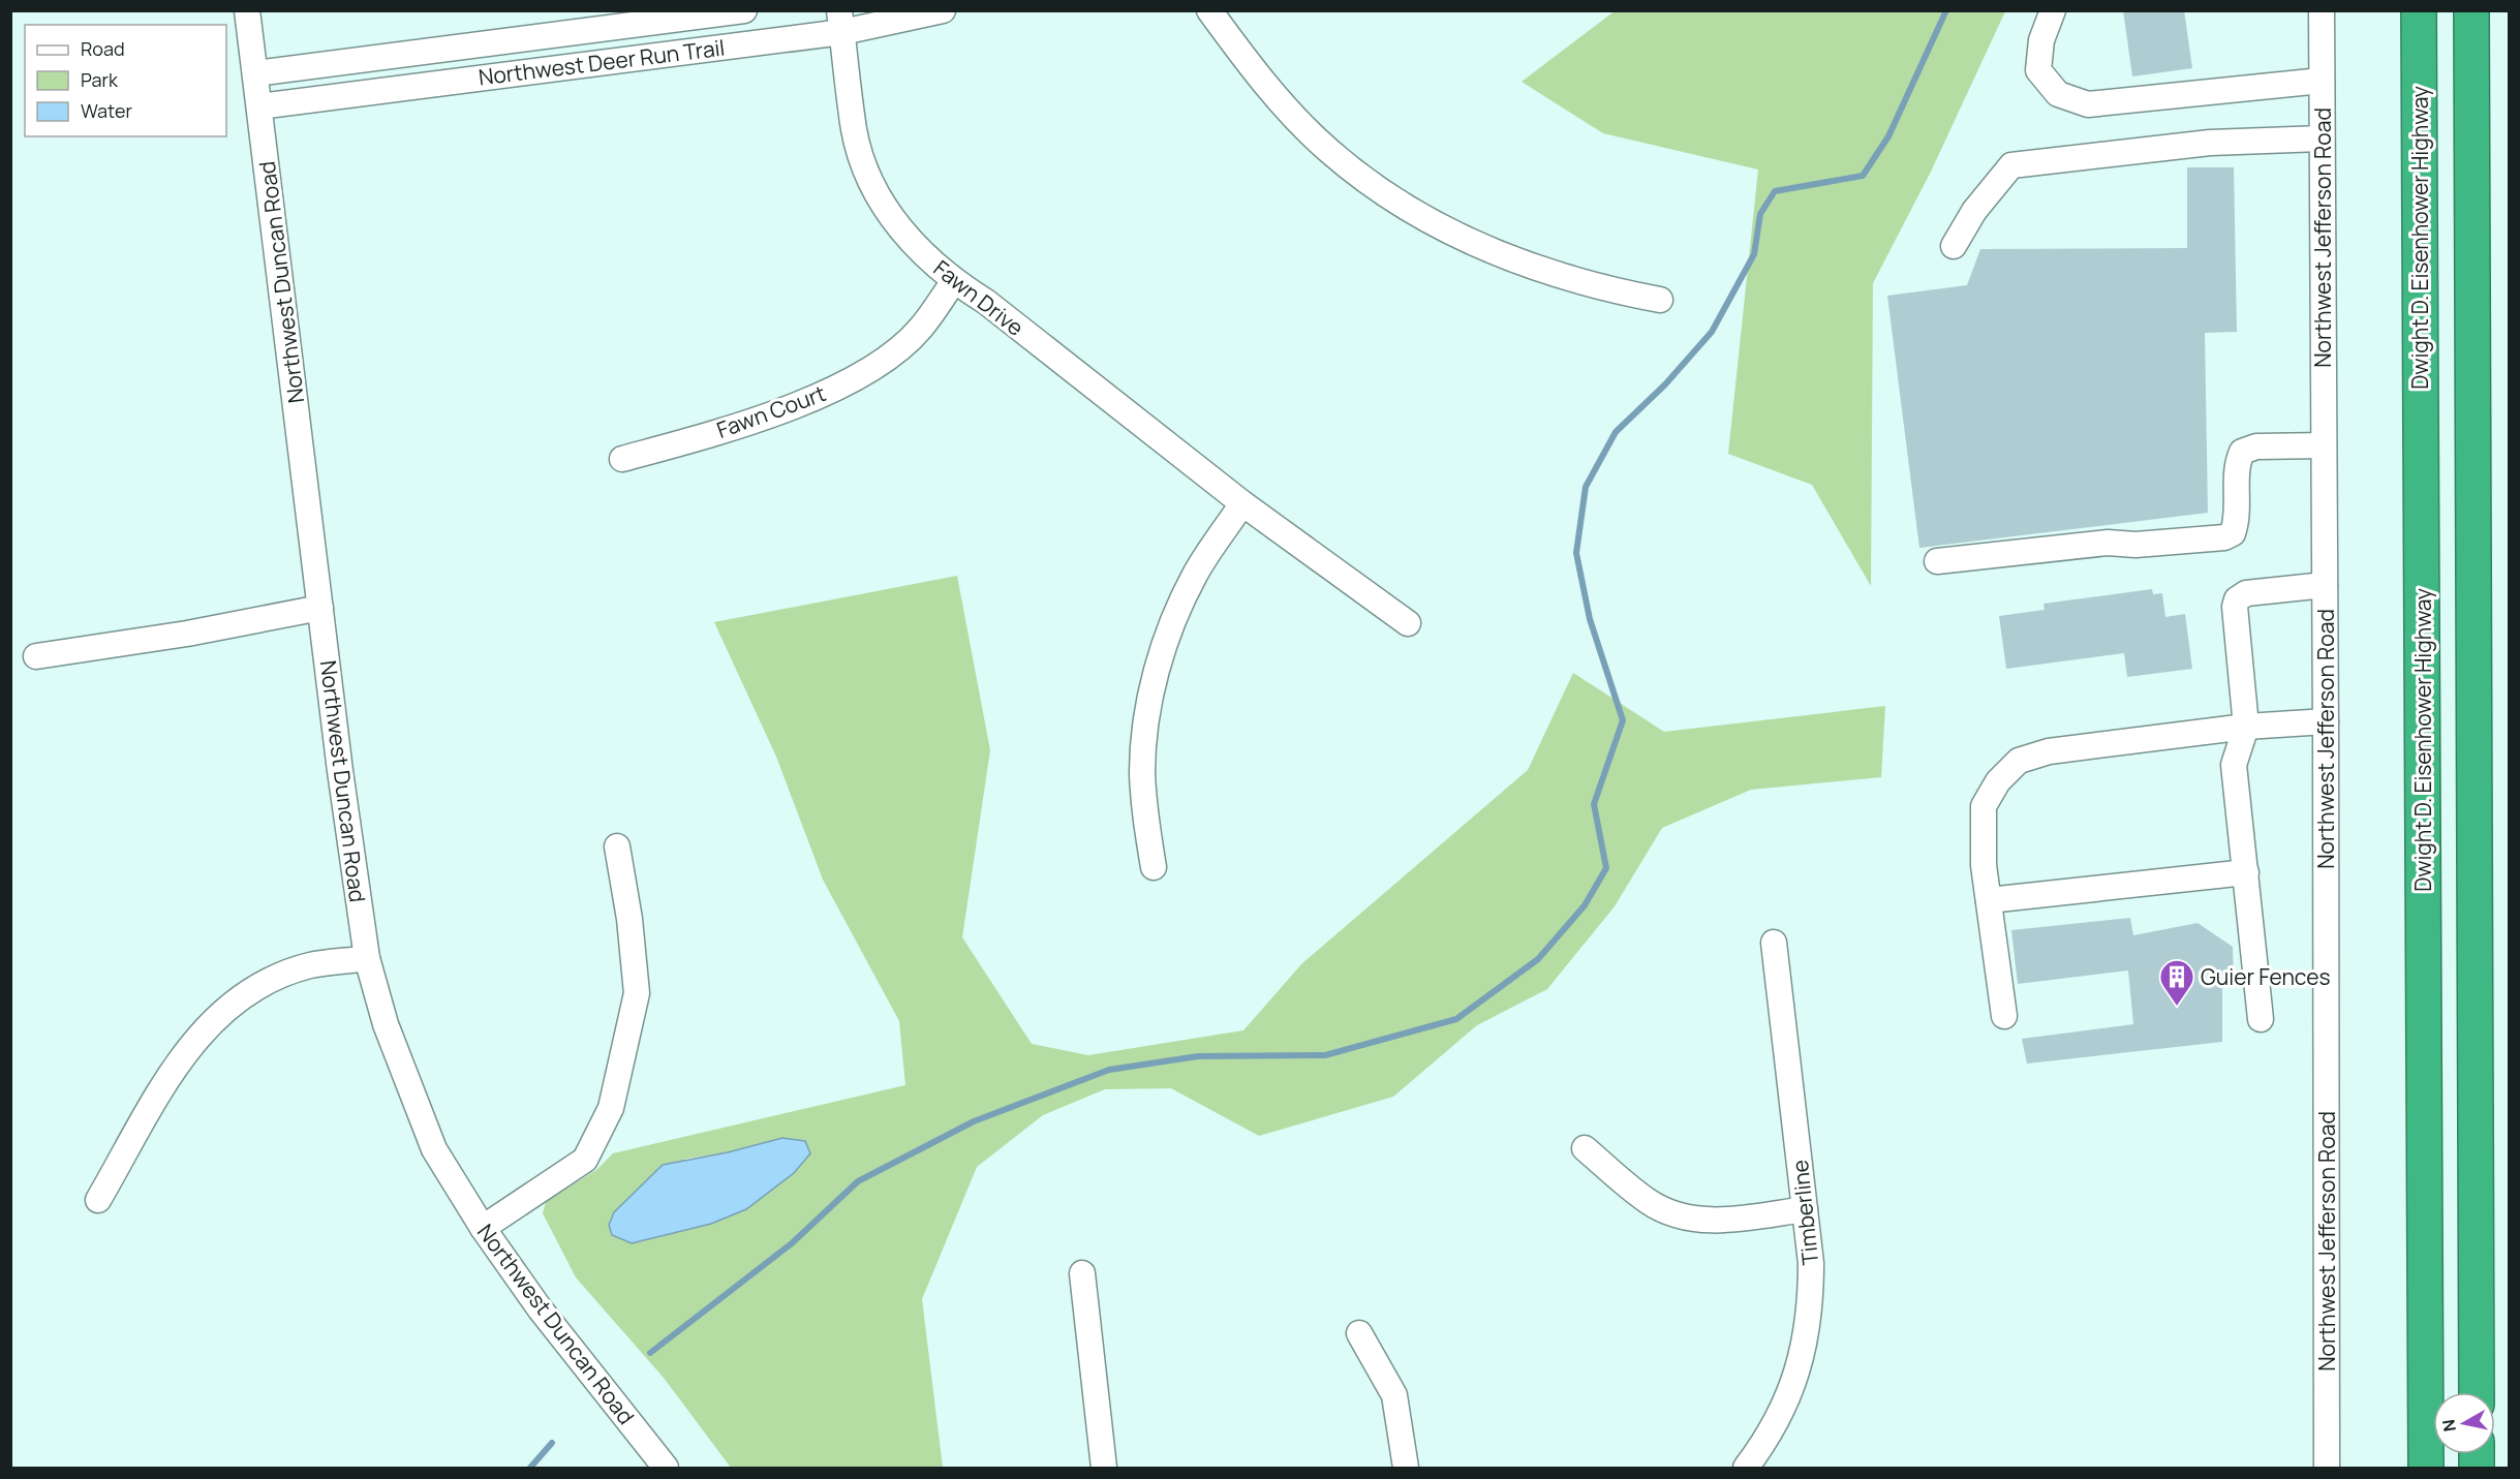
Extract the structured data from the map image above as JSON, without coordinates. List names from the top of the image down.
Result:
{
  "streets": {
    "highway": ["Dwight D. Eisenhower Highway"],
    "street": [
      "Northwest Deer Run Trail",
      "Northwest Jefferson Road",
      "Northwest Duncan Road",
      "Fawn Drive",
      "Fawn Court",
      "Timberline"
    ]
  },
  "crossings": [
    ["Northwest Deer Run Trail", "Northwest Duncan Road"],
    ["Northwest Deer Run Trail", "Fawn Drive"],
    ["Fawn Drive", "Fawn Court"]
  ],
  "places": {
    "building": ["Guier Fences"]
  },
  "legend": ["Road", "Park", "Water"],
  "north": "left"
}
